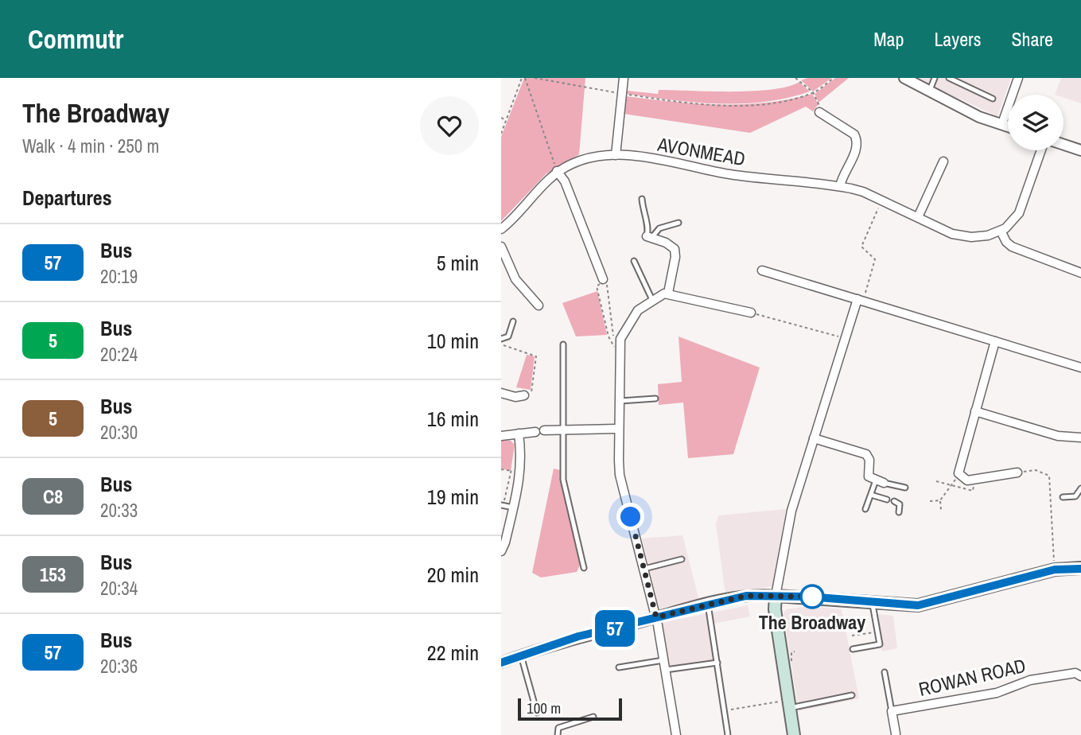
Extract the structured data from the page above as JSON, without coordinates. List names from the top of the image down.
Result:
{
  "streets": {
    "street": ["AVONMEAD", "ROWAN ROAD"]
  },
  "places": ["The Broadway"],
  "lines": ["bus line 57"],
  "scale_bar": "100 m",
  "page": {
    "header": "Commutr",
    "nav": ["Map", "Layers", "Share"],
    "heading": [
      ["The Broadway", "Walk · 4 min · 250 m"],
      "Departures"
    ],
    "on_map": "57",
    "list": [
      {
        "mark": "57",
        "name": "Bus",
        "note": "20:19",
        "value": "5 min"
      },
      {
        "mark": "5",
        "name": "Bus",
        "note": "20:24",
        "value": "10 min"
      },
      {
        "mark": "5",
        "name": "Bus",
        "note": "20:30",
        "value": "16 min"
      },
      {
        "mark": "C8",
        "name": "Bus",
        "note": "20:33",
        "value": "19 min"
      },
      {
        "mark": "153",
        "name": "Bus",
        "note": "20:34",
        "value": "20 min"
      },
      {
        "mark": "57",
        "name": "Bus",
        "note": "20:36",
        "value": "22 min"
      }
    ],
    "scale": "100 m"
  }
}
